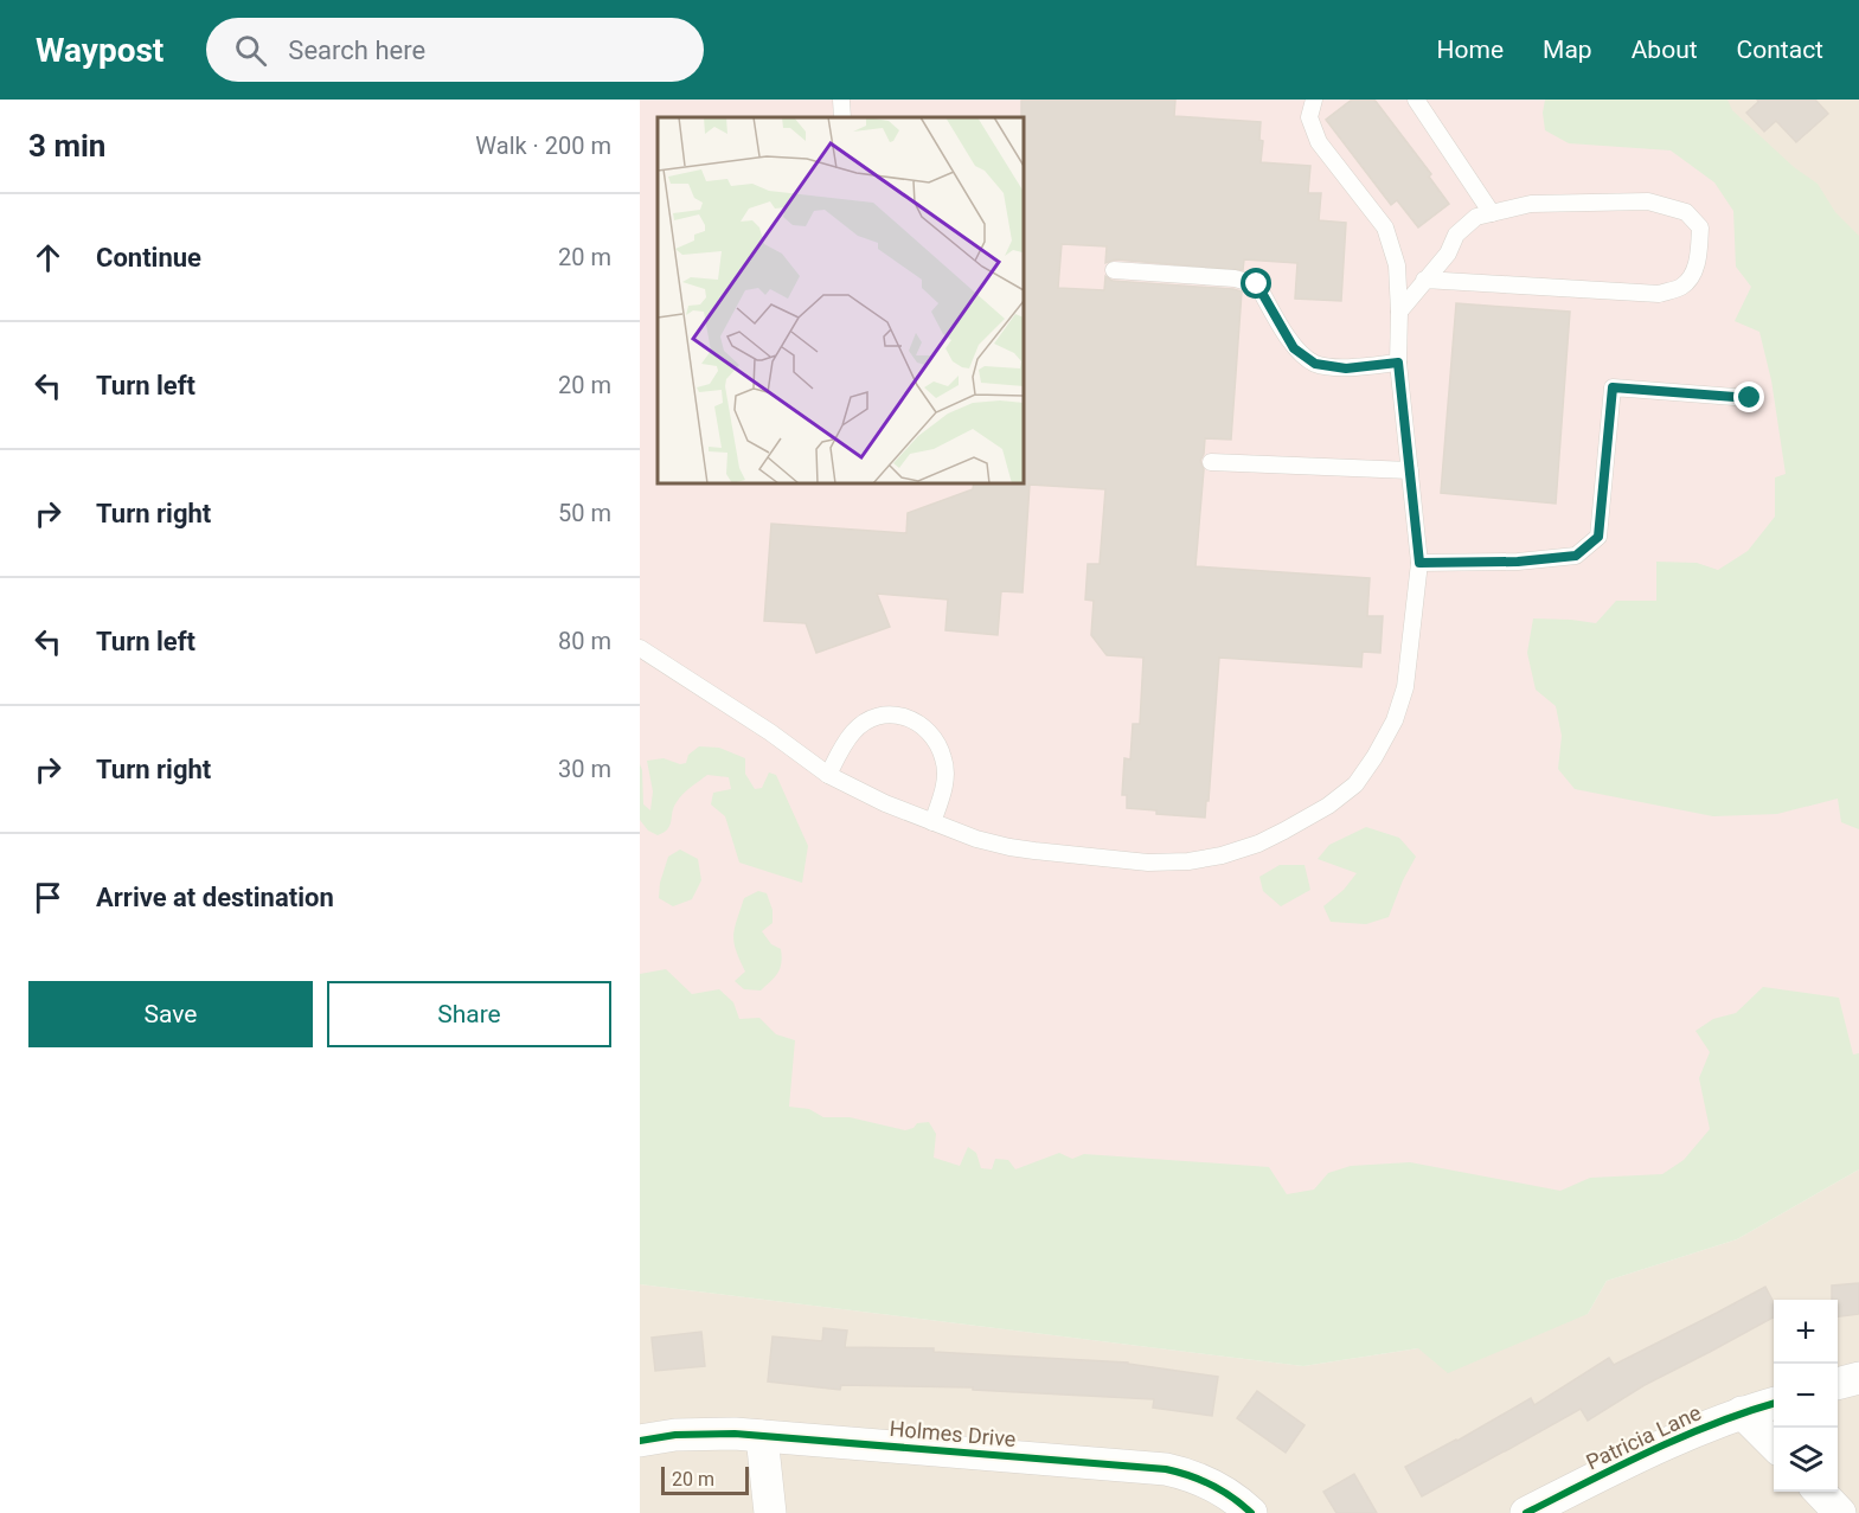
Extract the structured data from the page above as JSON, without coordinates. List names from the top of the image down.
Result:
{
  "streets": {
    "street": ["Holmes Drive", "Patricia Lane"]
  },
  "scale_bar": "20 m",
  "page": {
    "header": "Waypost",
    "search": "Search here",
    "nav": [
      "Home",
      "Map",
      "About",
      "Contact"
    ],
    "heading": ["3 min", "Walk · 200 m"],
    "list": [
      ["Continue", "20 m"],
      ["Turn left", "20 m"],
      ["Turn right", "50 m"],
      ["Turn left", "80 m"],
      ["Turn right", "30 m"],
      "Arrive at destination"
    ],
    "buttons": ["Save", "Share"],
    "map_buttons": ["+", "−"],
    "scale": "20 m"
  }
}
